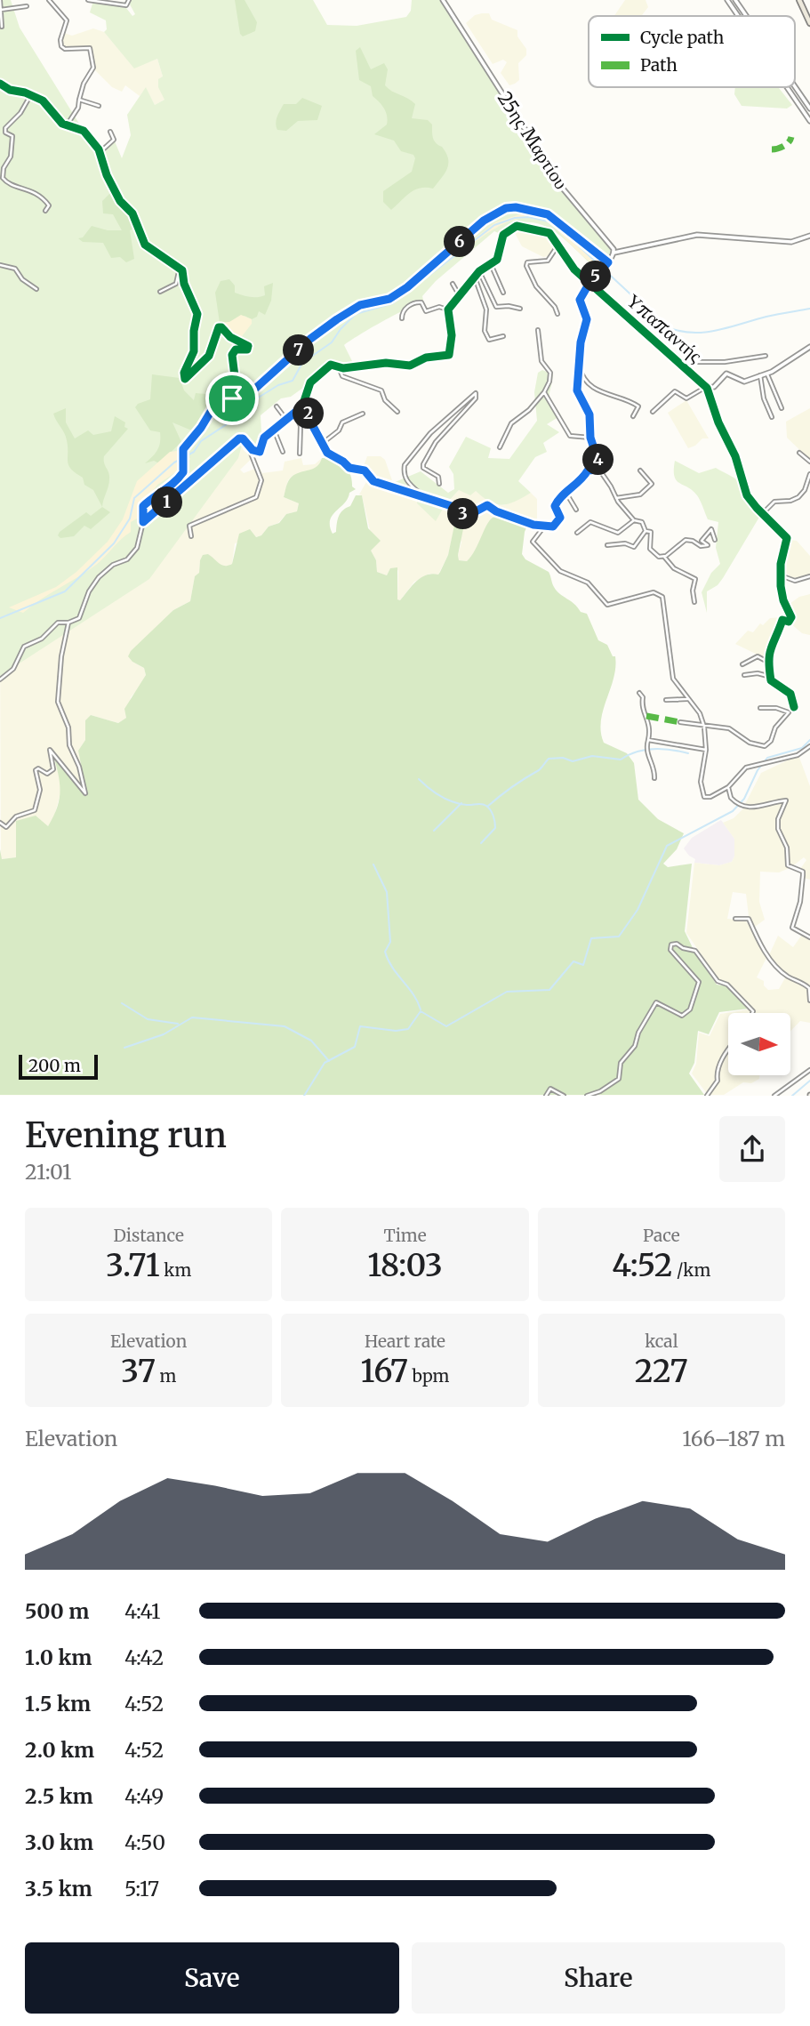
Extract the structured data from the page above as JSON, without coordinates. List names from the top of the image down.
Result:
{
  "streets": {
    "street": ["25ης Μαρτίου", "Υπαπαντής"]
  },
  "legend": ["Cycle path", "Path"],
  "scale_bar": "200 m",
  "north": "right",
  "page": {
    "pins": [
      "6",
      "5",
      "7",
      "2",
      "4",
      "1",
      "3"
    ],
    "scale": "200 m",
    "heading": ["Evening run", "21:01"],
    "stats": [
      ["Distance", "3.71 km"],
      ["Time", "18:03"],
      ["Pace", "4:52 /km"],
      ["Elevation", "37 m"],
      ["Heart rate", "167 bpm"],
      ["kcal", "227"]
    ],
    "chart": ["Elevation", "166–187 m"],
    "list": [
      {
        "name": "500 m",
        "note": "4:41"
      },
      {
        "name": "1.0 km",
        "note": "4:42"
      },
      {
        "name": "1.5 km",
        "note": "4:52"
      },
      {
        "name": "2.0 km",
        "note": "4:52"
      },
      {
        "name": "2.5 km",
        "note": "4:49"
      },
      {
        "name": "3.0 km",
        "note": "4:50"
      },
      {
        "name": "3.5 km",
        "note": "5:17"
      }
    ],
    "buttons": ["Save", "Share"]
  }
}
